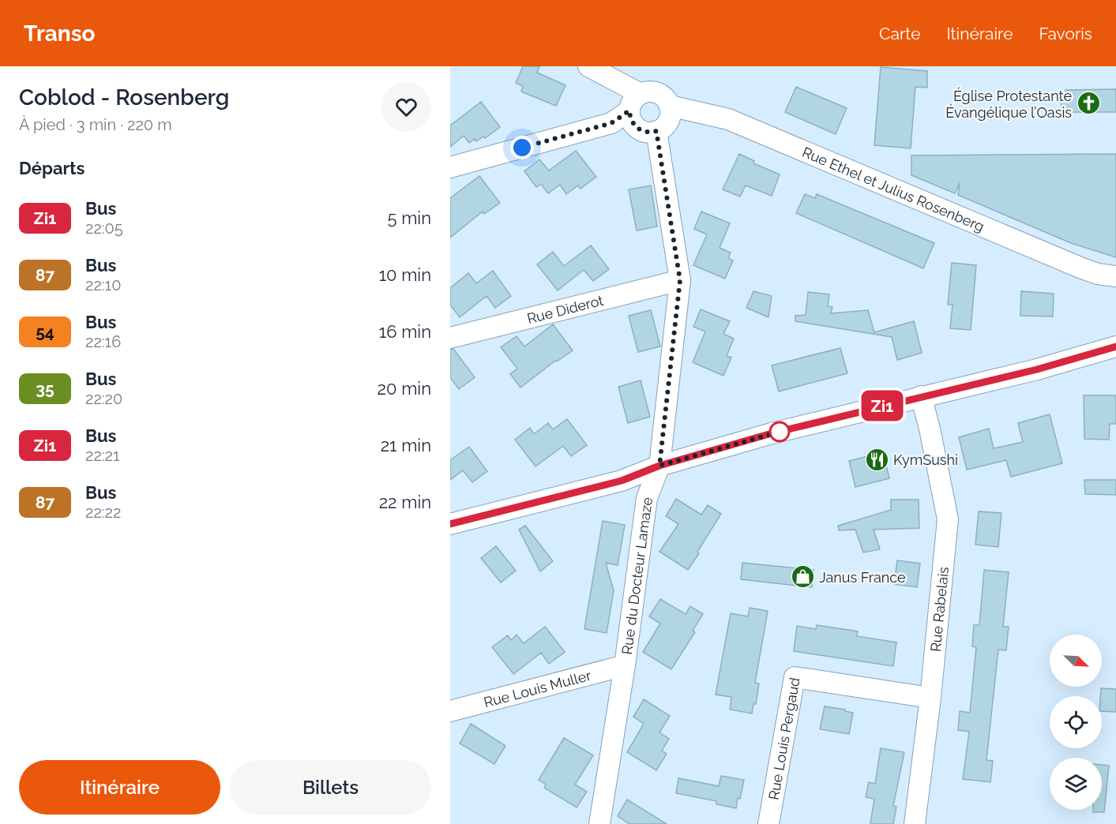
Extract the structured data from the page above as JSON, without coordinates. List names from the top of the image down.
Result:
{
  "streets": {
    "street": [
      "Rue Ethel et Julius Rosenberg",
      "Rue Diderot",
      "Rue du Docteur Lamaze",
      "Rue Rabelais",
      "Rue Louis Muller",
      "Rue Louis Pergaud"
    ]
  },
  "crossings": [
    ["Rue Ethel et Julius Rosenberg", "Rue du Docteur Lamaze"],
    ["Rue Diderot", "Rue du Docteur Lamaze"],
    ["Rue du Docteur Lamaze", "Rue Louis Muller"],
    ["Rue Rabelais", "Rue Louis Pergaud"]
  ],
  "places": {
    "church": ["Église Protestante Évangélique l’Oasis"],
    "restaurant": ["KymSushi"],
    "shop": ["Janus France"]
  },
  "lines": ["bus line Zi1"],
  "north": "bottom right",
  "page": {
    "header": "Transo",
    "nav": ["Carte", "Itinéraire", "Favoris"],
    "heading": [
      ["Coblod - Rosenberg", "À pied · 3 min · 220 m"],
      "Départs"
    ],
    "on_map": "Zi1",
    "list": [
      {
        "mark": "Zi1",
        "name": "Bus",
        "note": "22:05",
        "value": "5 min"
      },
      {
        "mark": "87",
        "name": "Bus",
        "note": "22:10",
        "value": "10 min"
      },
      {
        "mark": "54",
        "name": "Bus",
        "note": "22:16",
        "value": "16 min"
      },
      {
        "mark": "35",
        "name": "Bus",
        "note": "22:20",
        "value": "20 min"
      },
      {
        "mark": "Zi1",
        "name": "Bus",
        "note": "22:21",
        "value": "21 min"
      },
      {
        "mark": "87",
        "name": "Bus",
        "note": "22:22",
        "value": "22 min"
      }
    ],
    "buttons": ["Itinéraire", "Billets"]
  }
}
